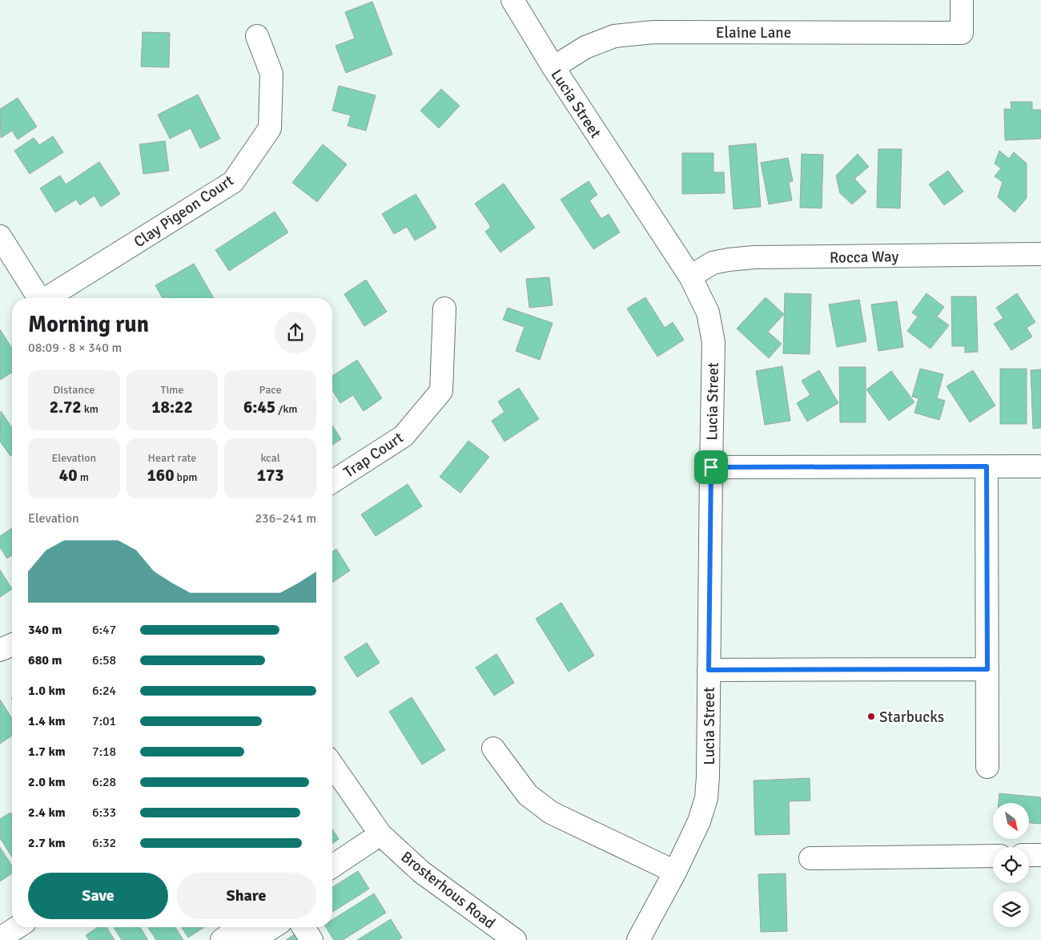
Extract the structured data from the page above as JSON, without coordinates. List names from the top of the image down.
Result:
{
  "streets": {
    "street": [
      "Elaine Lane",
      "Lucia Street",
      "Clay Pigeon Court",
      "Rocca Way",
      "Trap Court",
      "Brosterhous Road"
    ]
  },
  "crossings": [
    ["Elaine Lane", "Lucia Street"],
    ["Lucia Street", "Rocca Way"]
  ],
  "places": ["Starbucks"],
  "north": "bottom right",
  "page": {
    "heading": ["Morning run", "08:09 · 8 × 340 m"],
    "stats": [
      ["Distance", "2.72 km"],
      ["Time", "18:22"],
      ["Pace", "6:45 /km"],
      ["Elevation", "40 m"],
      ["Heart rate", "160 bpm"],
      ["kcal", "173"]
    ],
    "chart": ["Elevation", "236–241 m"],
    "list": [
      {
        "name": "340 m",
        "note": "6:47"
      },
      {
        "name": "680 m",
        "note": "6:58"
      },
      {
        "name": "1.0 km",
        "note": "6:24"
      },
      {
        "name": "1.4 km",
        "note": "7:01"
      },
      {
        "name": "1.7 km",
        "note": "7:18"
      },
      {
        "name": "2.0 km",
        "note": "6:28"
      },
      {
        "name": "2.4 km",
        "note": "6:33"
      },
      {
        "name": "2.7 km",
        "note": "6:32"
      }
    ],
    "buttons": ["Save", "Share"]
  }
}
